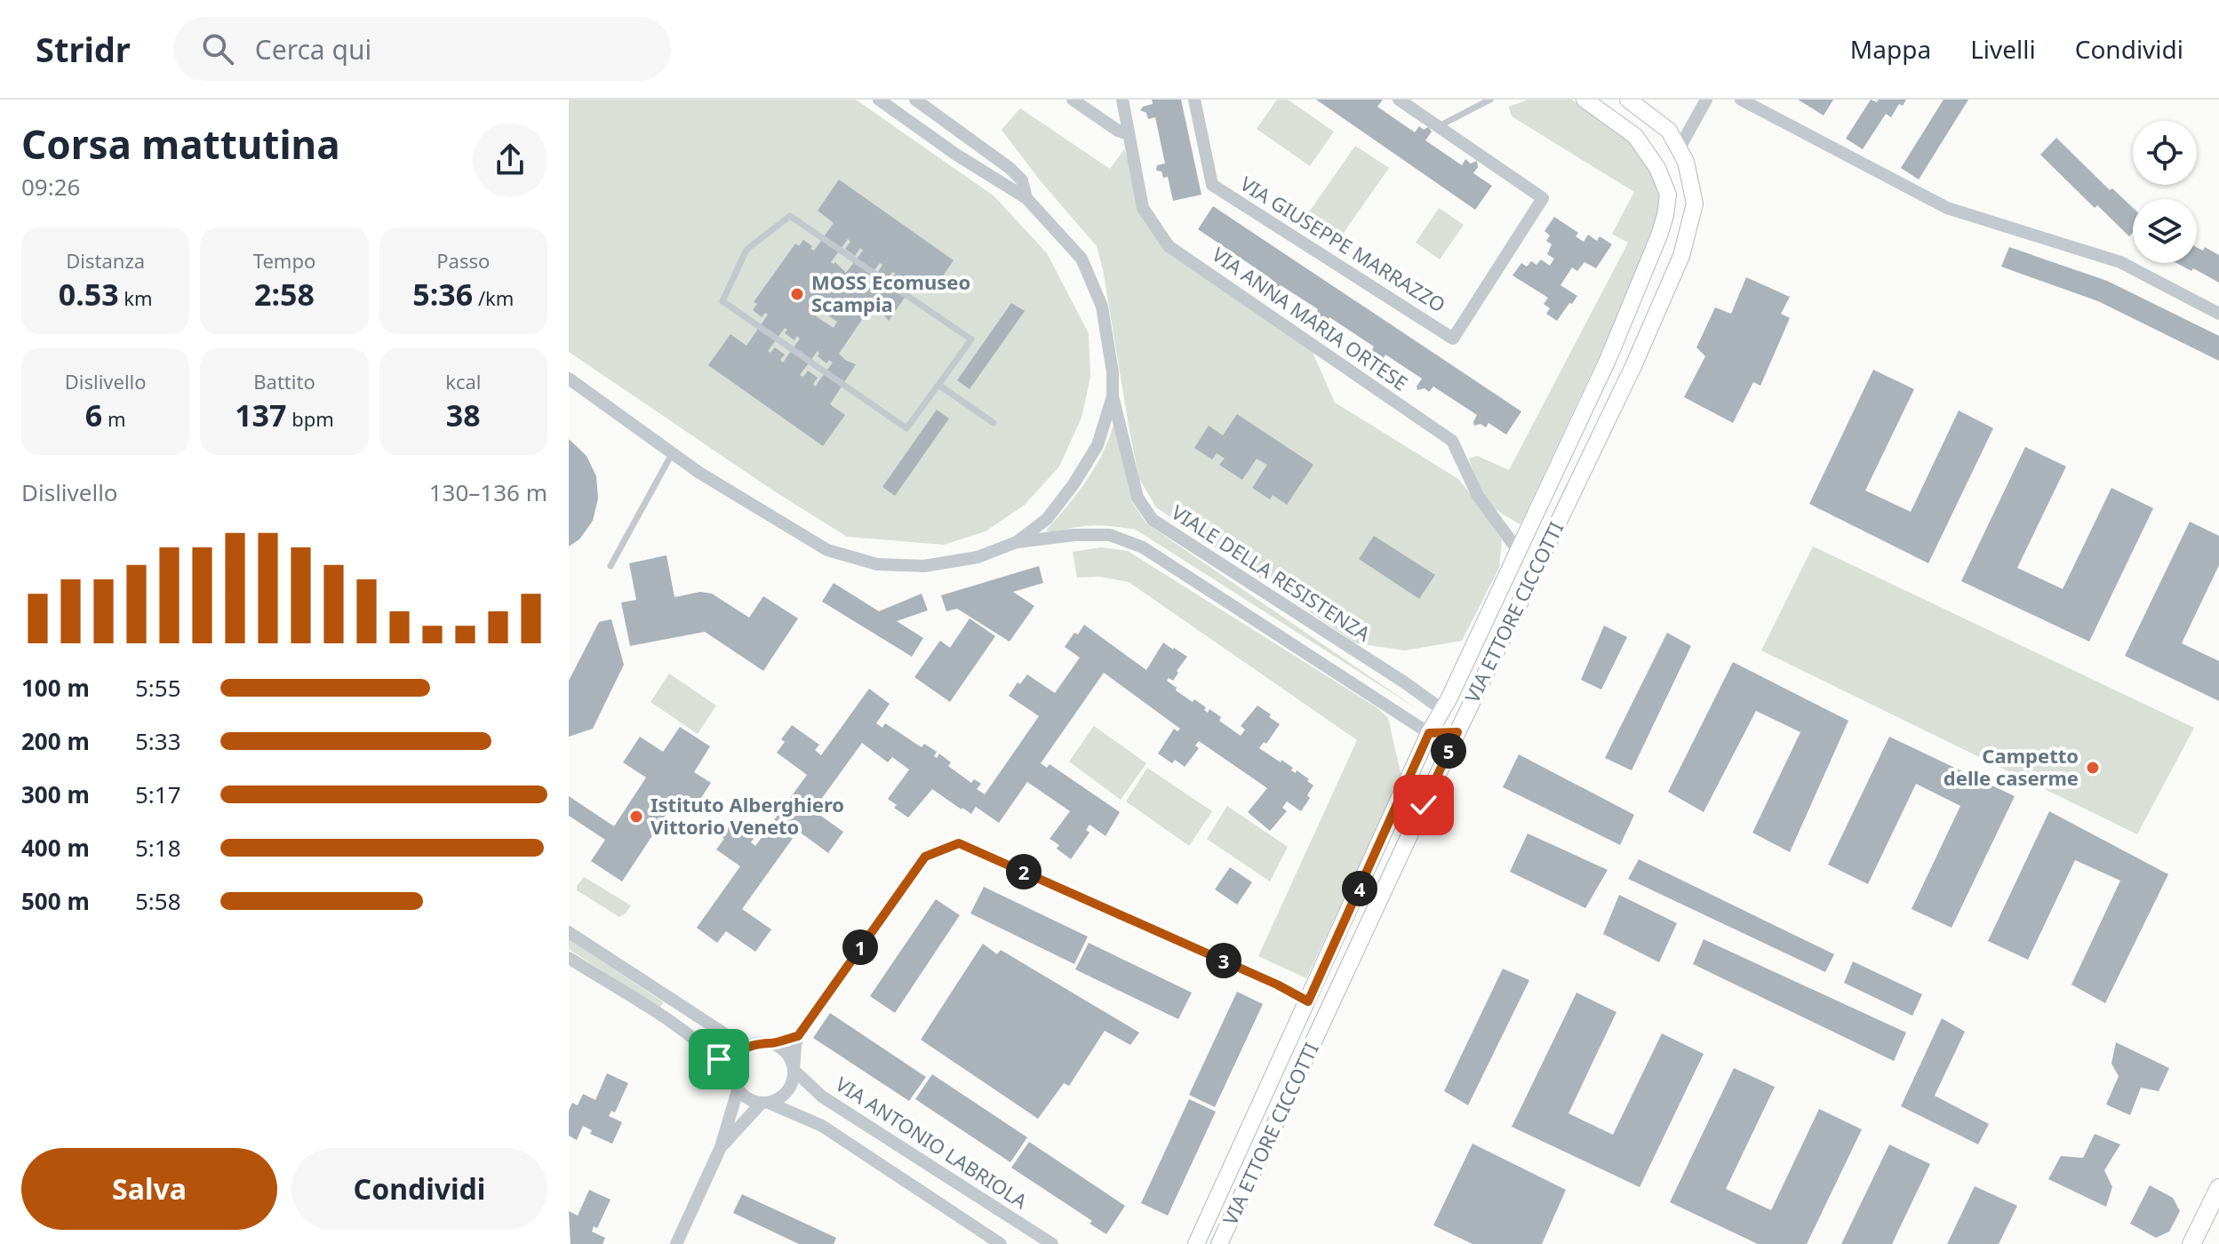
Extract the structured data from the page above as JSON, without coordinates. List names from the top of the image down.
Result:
{
  "streets": {
    "street": [
      "VIA GIUSEPPE MARRAZZO",
      "VIA ANNA MARIA ORTESE",
      "VIALE DELLA RESISTENZA",
      "VIA ETTORE CICCOTTI",
      "VIA ANTONIO LABRIOLA"
    ]
  },
  "crossings": [
    ["VIA ANNA MARIA ORTESE", "VIA ETTORE CICCOTTI"],
    ["VIALE DELLA RESISTENZA", "VIA ETTORE CICCOTTI"]
  ],
  "places": ["MOSS Ecomuseo Scampia", "Campetto delle caserme", "Istituto Alberghiero Vittorio Veneto"],
  "page": {
    "header": "Stridr",
    "search": "Cerca qui",
    "nav": ["Mappa", "Livelli", "Condividi"],
    "heading": ["Corsa mattutina", "09:26"],
    "stats": [
      ["Distanza", "0.53 km"],
      ["Tempo", "2:58"],
      ["Passo", "5:36 /km"],
      ["Dislivello", "6 m"],
      ["Battito", "137 bpm"],
      ["kcal", "38"]
    ],
    "chart": ["Dislivello", "130–136 m"],
    "list": [
      {
        "name": "100 m",
        "note": "5:55"
      },
      {
        "name": "200 m",
        "note": "5:33"
      },
      {
        "name": "300 m",
        "note": "5:17"
      },
      {
        "name": "400 m",
        "note": "5:18"
      },
      {
        "name": "500 m",
        "note": "5:58"
      }
    ],
    "pins": [
      "5",
      "2",
      "4",
      "1",
      "3"
    ],
    "buttons": ["Salva", "Condividi"]
  }
}
